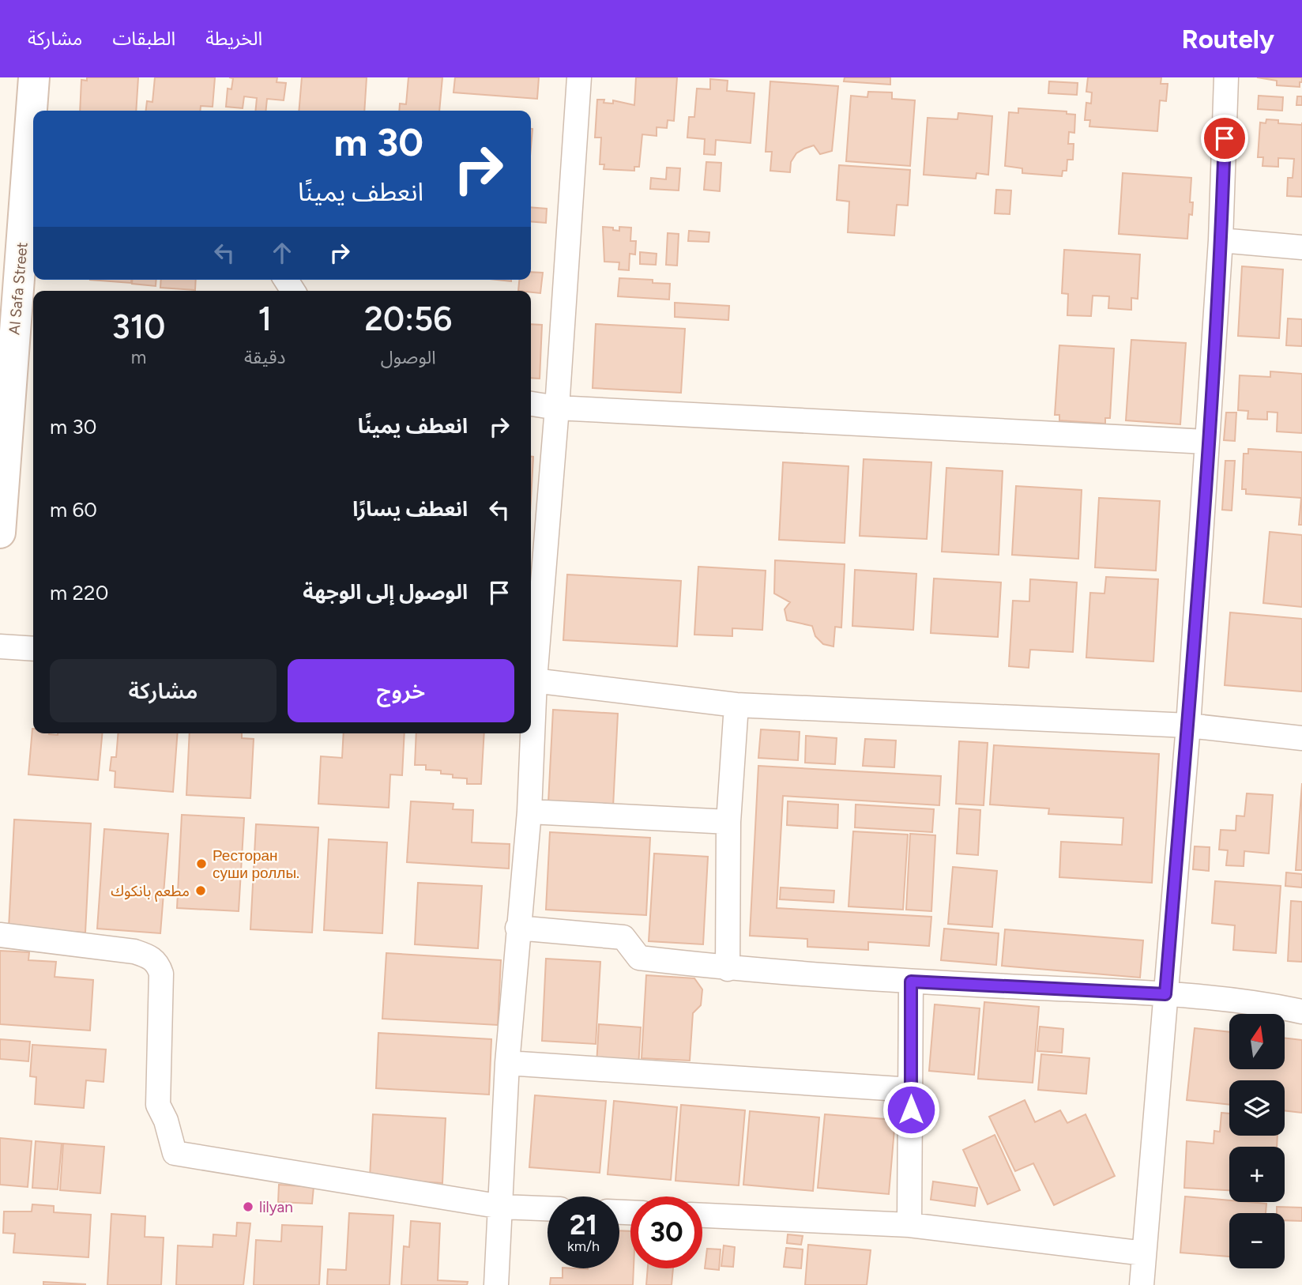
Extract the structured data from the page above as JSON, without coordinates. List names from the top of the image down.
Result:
{
  "streets": {
    "street": ["Al Safa Street"]
  },
  "places": ["Ресторан суши роллы.", "مطعم بانكوك", "lilyan"],
  "north": "top",
  "page": {
    "header": "Routely",
    "nav": ["الخريطة", "الطبقات", "مشاركة"],
    "turn": ["30 m", "انعطف يمينًا"],
    "eta": [
      "20:56",
      "الوصول",
      "1",
      "دقيقة",
      "310",
      "m"
    ],
    "list": [
      {
        "name": "انعطف يمينًا",
        "value": "30 m"
      },
      {
        "name": "انعطف يسارًا",
        "value": "60 m"
      },
      {
        "name": "الوصول إلى الوجهة",
        "value": "220 m"
      }
    ],
    "buttons": ["خروج", "مشاركة"],
    "map_buttons": ["+", "−"],
    "speed": "21 km/h",
    "limit": "30"
  }
}
